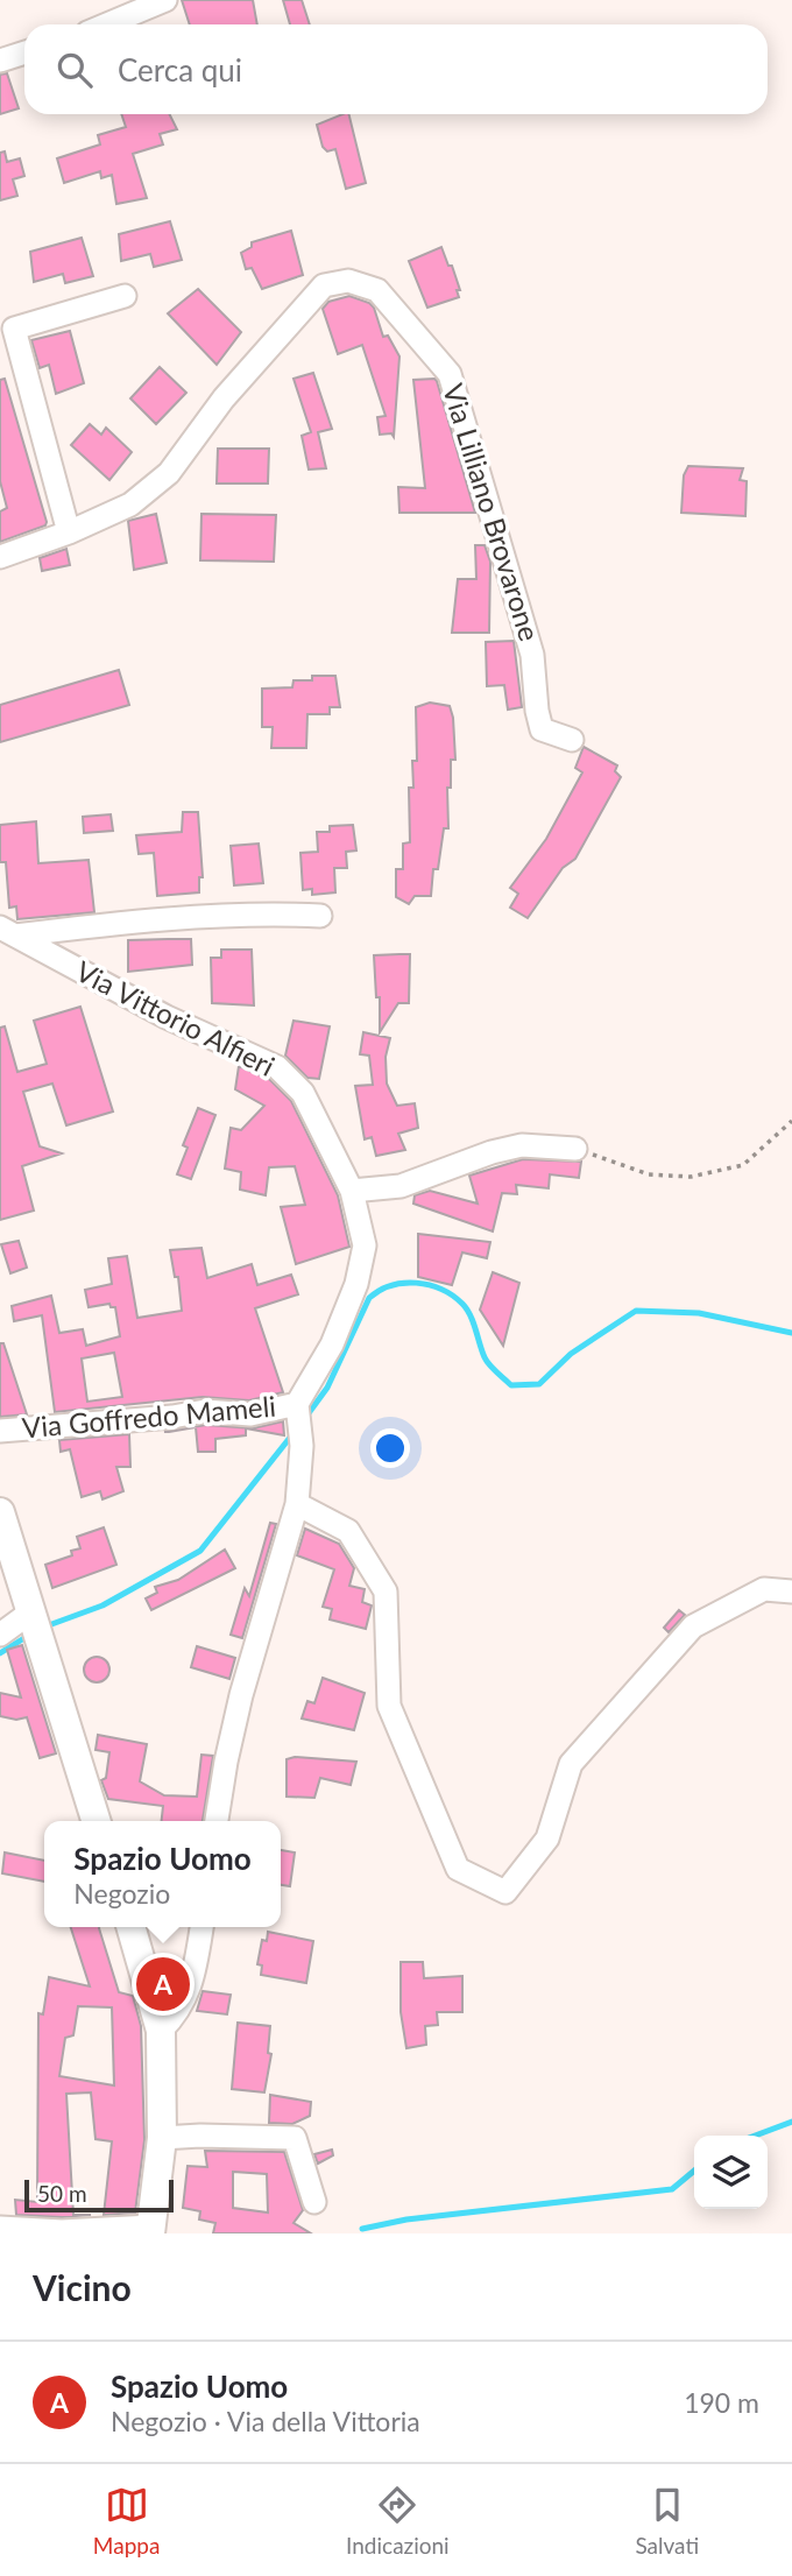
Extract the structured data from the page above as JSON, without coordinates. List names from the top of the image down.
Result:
{
  "streets": {
    "street": ["Via Lilliano Brovarone", "Via Vittorio Alfieri", "Via Goffredo Mameli"]
  },
  "crossings": [
    ["Via Vittorio Alfieri", "Via Goffredo Mameli"]
  ],
  "scale_bar": "50 m",
  "page": {
    "search": "Cerca qui",
    "popup": ["Spazio Uomo", "Negozio"],
    "pins": "A",
    "scale": "50 m",
    "heading": "Vicino",
    "list": [
      {
        "mark": "A",
        "name": "Spazio Uomo",
        "note": "Negozio · Via della Vittoria",
        "value": "190 m"
      }
    ],
    "nav": ["Mappa", "Indicazioni", "Salvati"]
  }
}
